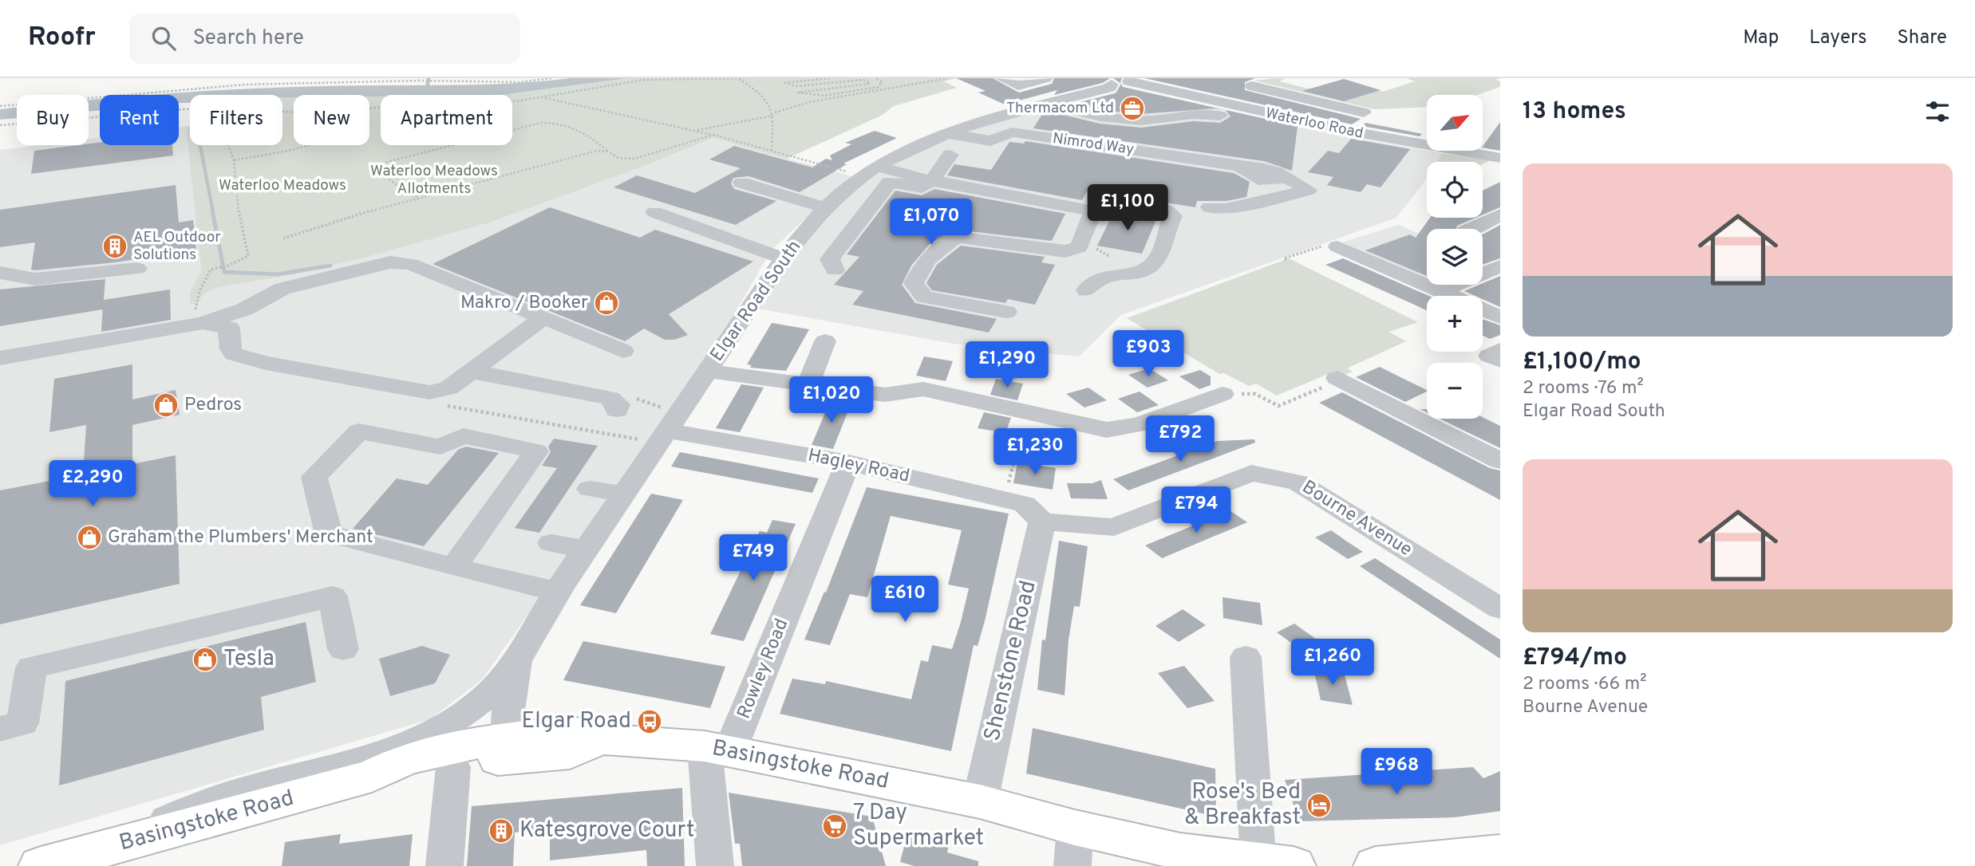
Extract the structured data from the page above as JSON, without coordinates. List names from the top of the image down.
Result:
{
  "streets": {
    "main road": ["Basingstoke Road"],
    "street": [
      "Waterloo Road",
      "Nimrod Way",
      "Elgar Road South",
      "Hagley Road",
      "Bourne Avenue",
      "Shenstone Road",
      "Rowley Road"
    ]
  },
  "crossings": [
    ["Waterloo Road", "Elgar Road South"],
    ["Nimrod Way", "Elgar Road South"],
    ["Elgar Road South", "Hagley Road"],
    ["Elgar Road South", "Basingstoke Road"],
    ["Hagley Road", "Bourne Avenue"],
    ["Hagley Road", "Shenstone Road"],
    ["Hagley Road", "Rowley Road"],
    ["Bourne Avenue", "Shenstone Road"],
    ["Shenstone Road", "Basingstoke Road"],
    ["Rowley Road", "Basingstoke Road"]
  ],
  "parks": ["Waterloo Meadows Allotments", "Waterloo Meadows"],
  "places": {
    "office": ["Thermacom Ltd"],
    "building": ["AEL Outdoor Solutions", "Katesgrove Court"],
    "shop": [
      "Makro / Booker",
      "Pedros",
      "Graham the Plumbers' Merchant",
      "Tesla"
    ],
    "bus stop": ["Elgar Road"],
    "hotel": ["Rose's Bed & Breakfast"],
    "supermarket": ["7 Day Supermarket"]
  },
  "north": "top right",
  "page": {
    "header": "Roofr",
    "search": "Search here",
    "nav": ["Map", "Layers", "Share"],
    "heading": "13 homes",
    "map_buttons": ["+", "−"],
    "chip": [
      "Buy",
      "Rent",
      "Filters",
      "New",
      "Apartment"
    ],
    "list": [
      {
        "name": "£1,100/mo",
        "note": "2 rooms · 76 m² · Elgar Road South"
      },
      {
        "name": "£794/mo",
        "note": "2 rooms · 66 m² · Bourne Avenue"
      }
    ],
    "price": [
      "£1,100",
      "£1,070",
      "£903",
      "£1,290",
      "£1,020",
      "£792",
      "£1,230",
      "£2,290",
      "£794",
      "£749",
      "£610",
      "£1,260",
      "£968"
    ]
  }
}
